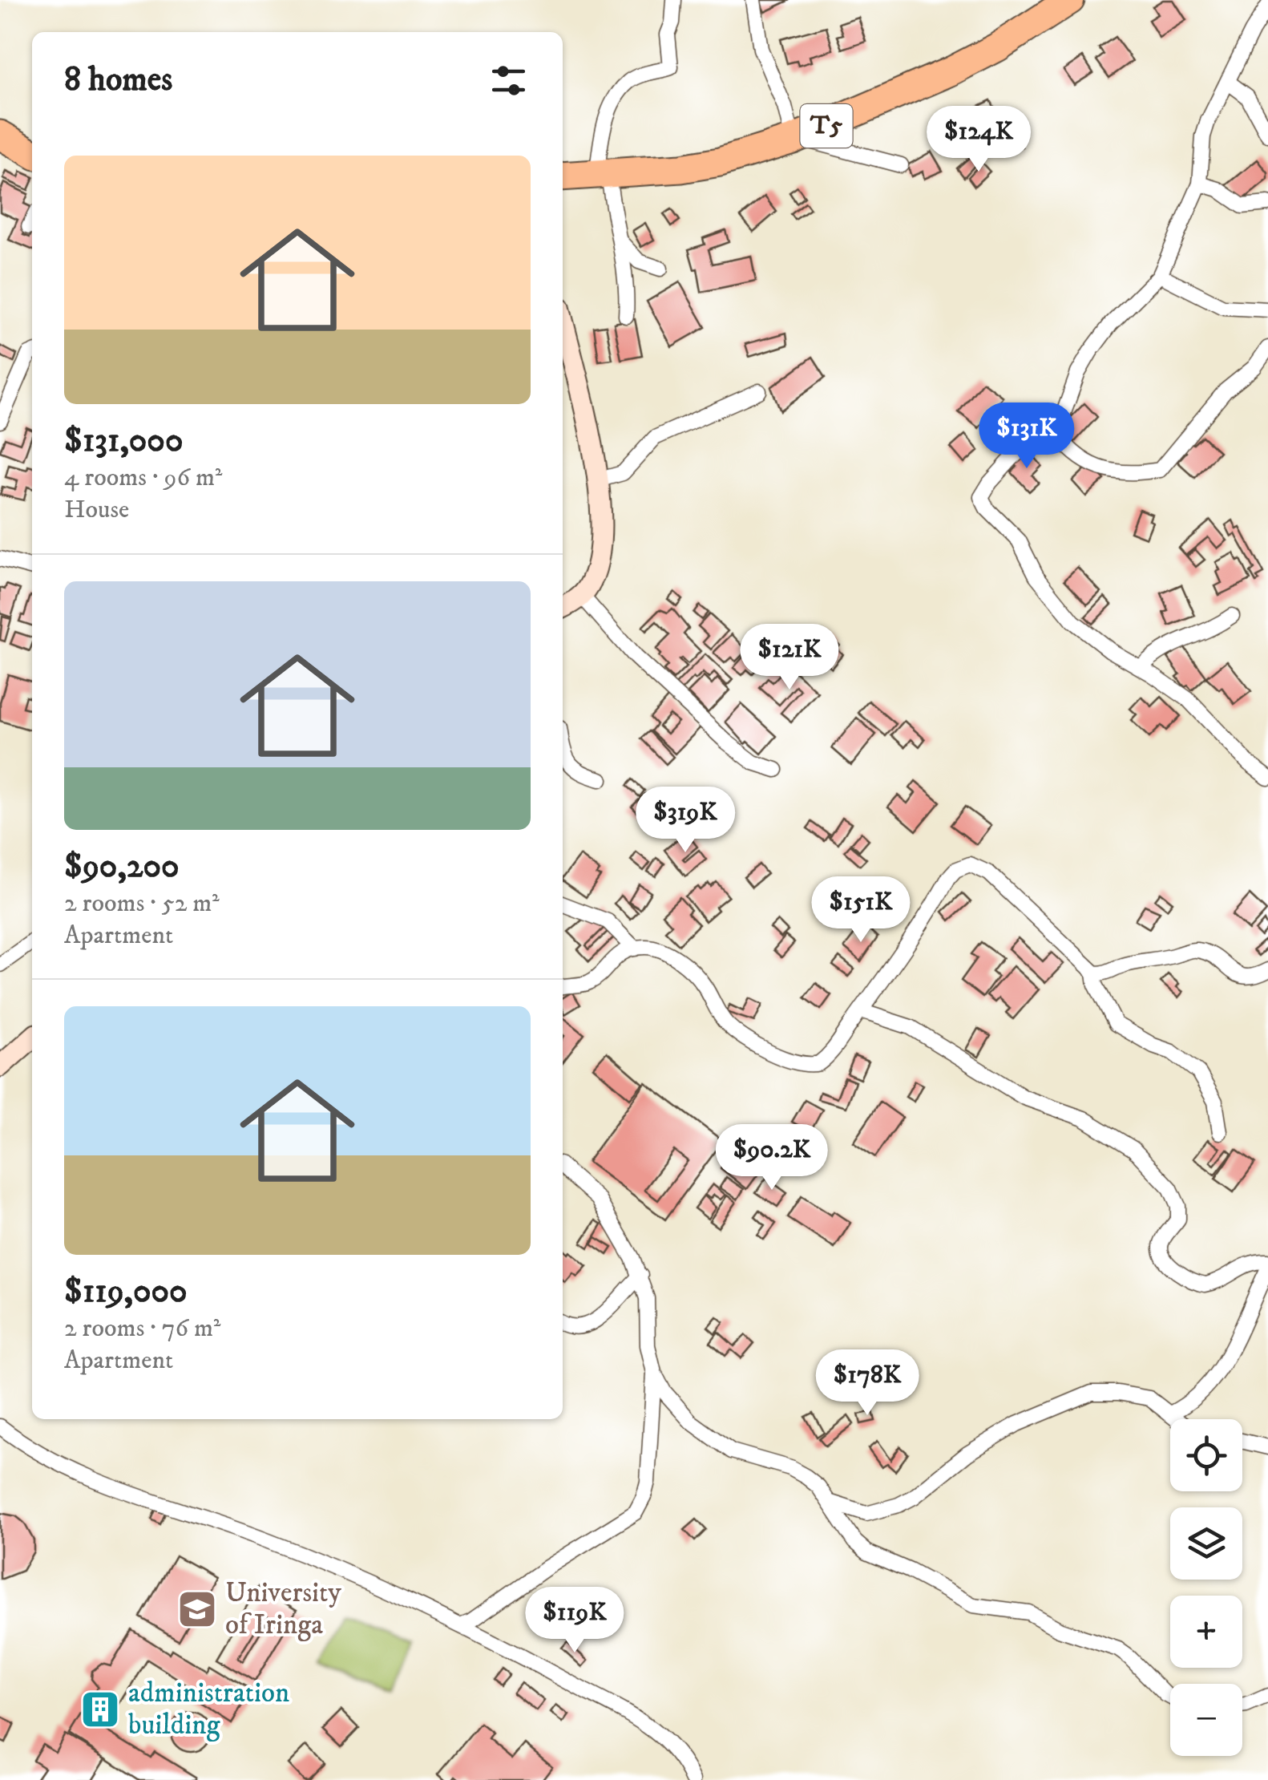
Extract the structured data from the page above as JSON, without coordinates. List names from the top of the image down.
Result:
{
  "streets": {
    "highway": ["T5"]
  },
  "places": {
    "school or university": ["University of Iringa"],
    "building": ["administration building"]
  },
  "page": {
    "heading": "8 homes",
    "price": [
      "$124K",
      "$131K",
      "$121K",
      "$319K",
      "$151K",
      "$90.2K",
      "$178K",
      "$119K"
    ],
    "list": [
      {
        "name": "$131,000",
        "note": "4 rooms · 96 m² · House"
      },
      {
        "name": "$90,200",
        "note": "2 rooms · 52 m² · Apartment"
      },
      {
        "name": "$119,000",
        "note": "2 rooms · 76 m² · Apartment"
      }
    ],
    "map_buttons": ["+", "−"]
  }
}
